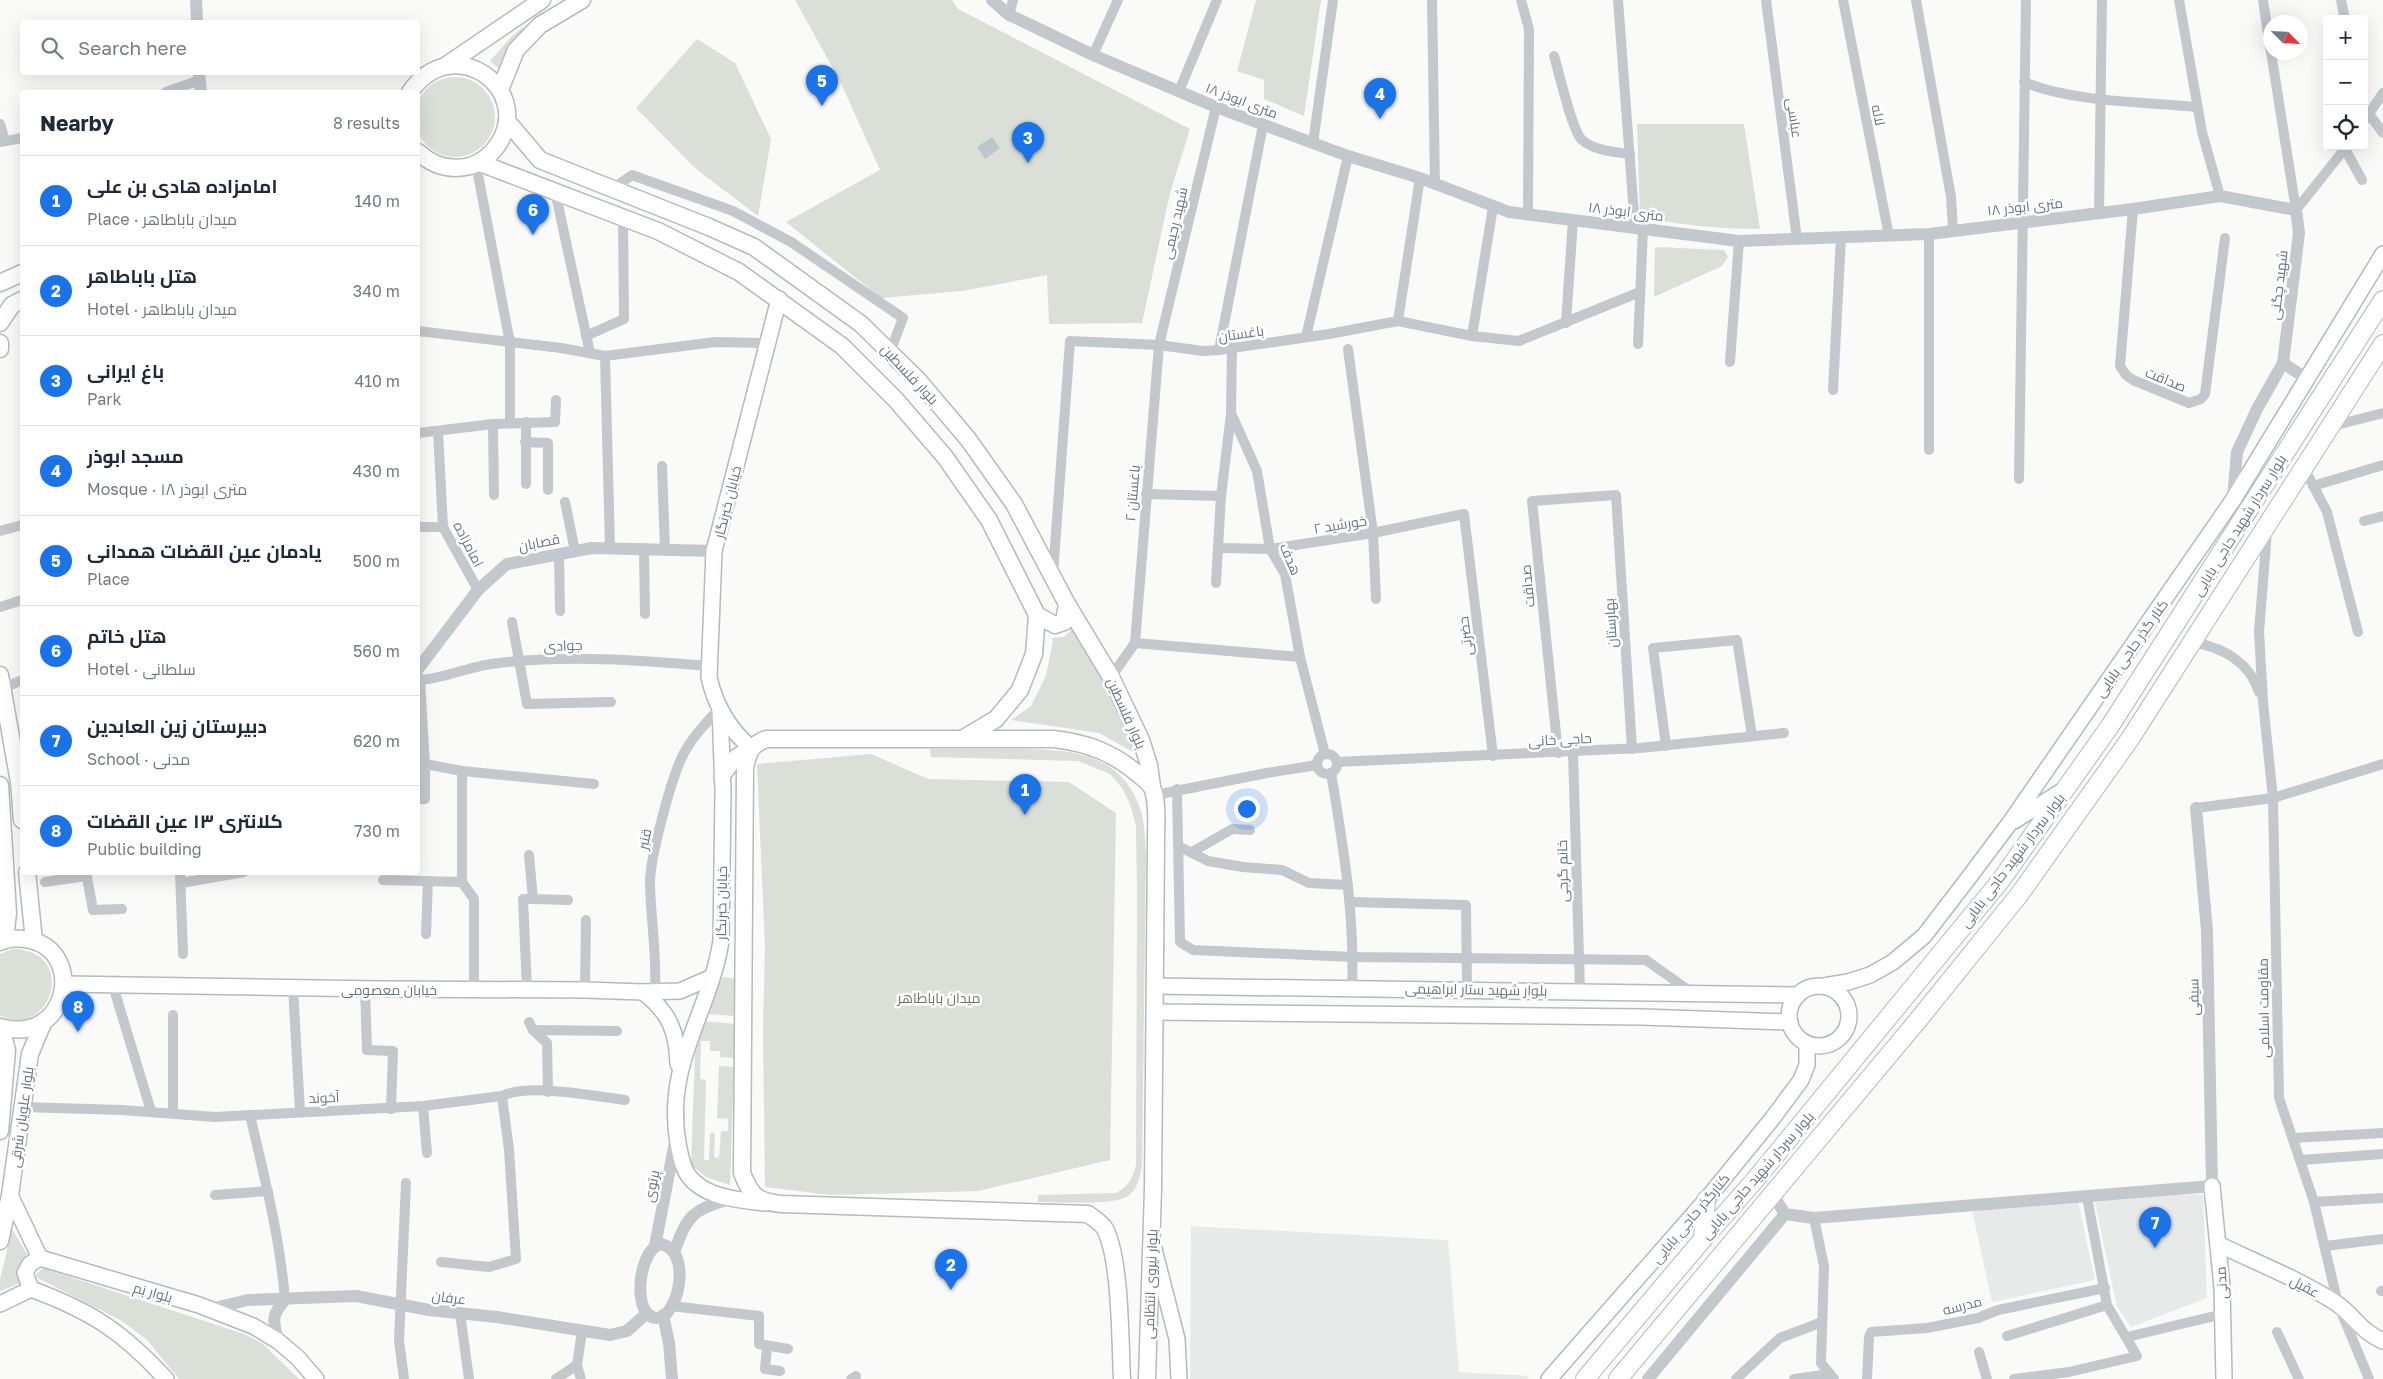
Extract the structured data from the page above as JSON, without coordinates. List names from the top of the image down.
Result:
{
  "streets": {
    "highway": ["بلوار سردار شهید حاجی بابایی"],
    "main road": [
      "بلوار فلسطین",
      "خیابان خبرنگار",
      "کنار گذر حاجی بابایی",
      "خیابان معصومی",
      "بلوار شهید ستار ابراهیمی",
      "بلوار علویان شرقی",
      "کنارگذر حاجی بابایی",
      "مدنی",
      "بلوار نیروی انتظامی",
      "عقیل",
      "بلوار بَم"
    ],
    "street": [
      "۱۸ متری ابوذر",
      "لاله",
      "عباسی",
      "شهید رحیمی",
      "شهید چگنی",
      "باغستان",
      "صداقت",
      "باغستان ۲",
      "خورشید ۲",
      "قصابان",
      "امامزاده",
      "هدف",
      "بهارستان",
      "حضرتی",
      "جوادی",
      "حاجی خانی",
      "قنبر",
      "خانم گرجی",
      "سیفی",
      "مقاومت اسلامی",
      "آخوند",
      "پرتوی",
      "عرفان",
      "مدرسه"
    ]
  },
  "crossings": [
    ["۱۸ متری ابوذر", "لاله"],
    ["۱۸ متری ابوذر", "عباسی"],
    ["۱۸ متری ابوذر", "شهید رحیمی"],
    ["۱۸ متری ابوذر", "شهید چگنی"],
    ["۱۸ متری ابوذر", "صداقت"],
    ["شهید رحیمی", "باغستان"],
    ["شهید رحیمی", "باغستان ۲"],
    ["شهید چگنی", "کنار گذر حاجی بابایی"],
    ["باغستان", "بلوار فلسطین"],
    ["باغستان", "باغستان ۲"],
    ["باغستان", "هدف"],
    ["بلوار فلسطین", "خیابان خبرنگار"],
    ["صداقت", "بهارستان"],
    ["صداقت", "حاجی خانی"],
    ["خیابان خبرنگار", "قصابان"],
    ["خیابان خبرنگار", "جوادی"],
    ["خیابان خبرنگار", "قنبر"],
    ["خیابان خبرنگار", "خیابان معصومی"],
    ["خورشید ۲", "هدف"],
    ["خورشید ۲", "حضرتی"],
    ["بلوار سردار شهید حاجی بابایی", "مقاومت اسلامی"],
    ["قصابان", "امامزاده"],
    ["هدف", "حاجی خانی"],
    ["بهارستان", "حاجی خانی"],
    ["حضرتی", "حاجی خانی"],
    ["کنار گذر حاجی بابایی", "بلوار شهید ستار ابراهیمی"],
    ["کنار گذر حاجی بابایی", "کنارگذر حاجی بابایی"],
    ["حاجی خانی", "خانم گرجی"],
    ["قنبر", "خیابان معصومی"],
    ["خانم گرجی", "بلوار شهید ستار ابراهیمی"],
    ["خیابان معصومی", "بلوار علویان شرقی"],
    ["بلوار شهید ستار ابراهیمی", "کنارگذر حاجی بابایی"],
    ["بلوار شهید ستار ابراهیمی", "بلوار نیروی انتظامی"],
    ["سیفی", "مدنی"],
    ["مقاومت اسلامی", "عقیل"],
    ["آخوند", "بلوار علویان شرقی"],
    ["پرتوی", "عرفان"],
    ["مدنی", "عقیل"],
    ["بلوار بَم", "عرفان"]
  ],
  "parks": ["میدان باباطاهر"],
  "north": "bottom right",
  "page": {
    "map_buttons": ["+", "−"],
    "search": "Search here",
    "pins": [
      "5",
      "4",
      "3",
      "6",
      "1",
      "8",
      "7",
      "2"
    ],
    "heading": ["Nearby", "8 results"],
    "list": [
      {
        "mark": "1",
        "name": "امامزاده هادی بن علی",
        "note": "Place · میدان باباطاهر",
        "value": "140 m"
      },
      {
        "mark": "2",
        "name": "هتل باباطاهر",
        "note": "Hotel · میدان باباطاهر",
        "value": "340 m"
      },
      {
        "mark": "3",
        "name": "باغ ایرانی",
        "note": "Park",
        "value": "410 m"
      },
      {
        "mark": "4",
        "name": "مسجد ابوذر",
        "note": "Mosque · ۱۸ متری ابوذر",
        "value": "430 m"
      },
      {
        "mark": "5",
        "name": "یادمان عین القضات همدانی",
        "note": "Place",
        "value": "500 m"
      },
      {
        "mark": "6",
        "name": "هتل خاتم",
        "note": "Hotel · سلطانی",
        "value": "560 m"
      },
      {
        "mark": "7",
        "name": "دبیرستان زین العابدین",
        "note": "School · مدنی",
        "value": "620 m"
      },
      {
        "mark": "8",
        "name": "کلانتری ۱۳ عین القضات",
        "note": "Public building",
        "value": "730 m"
      }
    ]
  }
}
